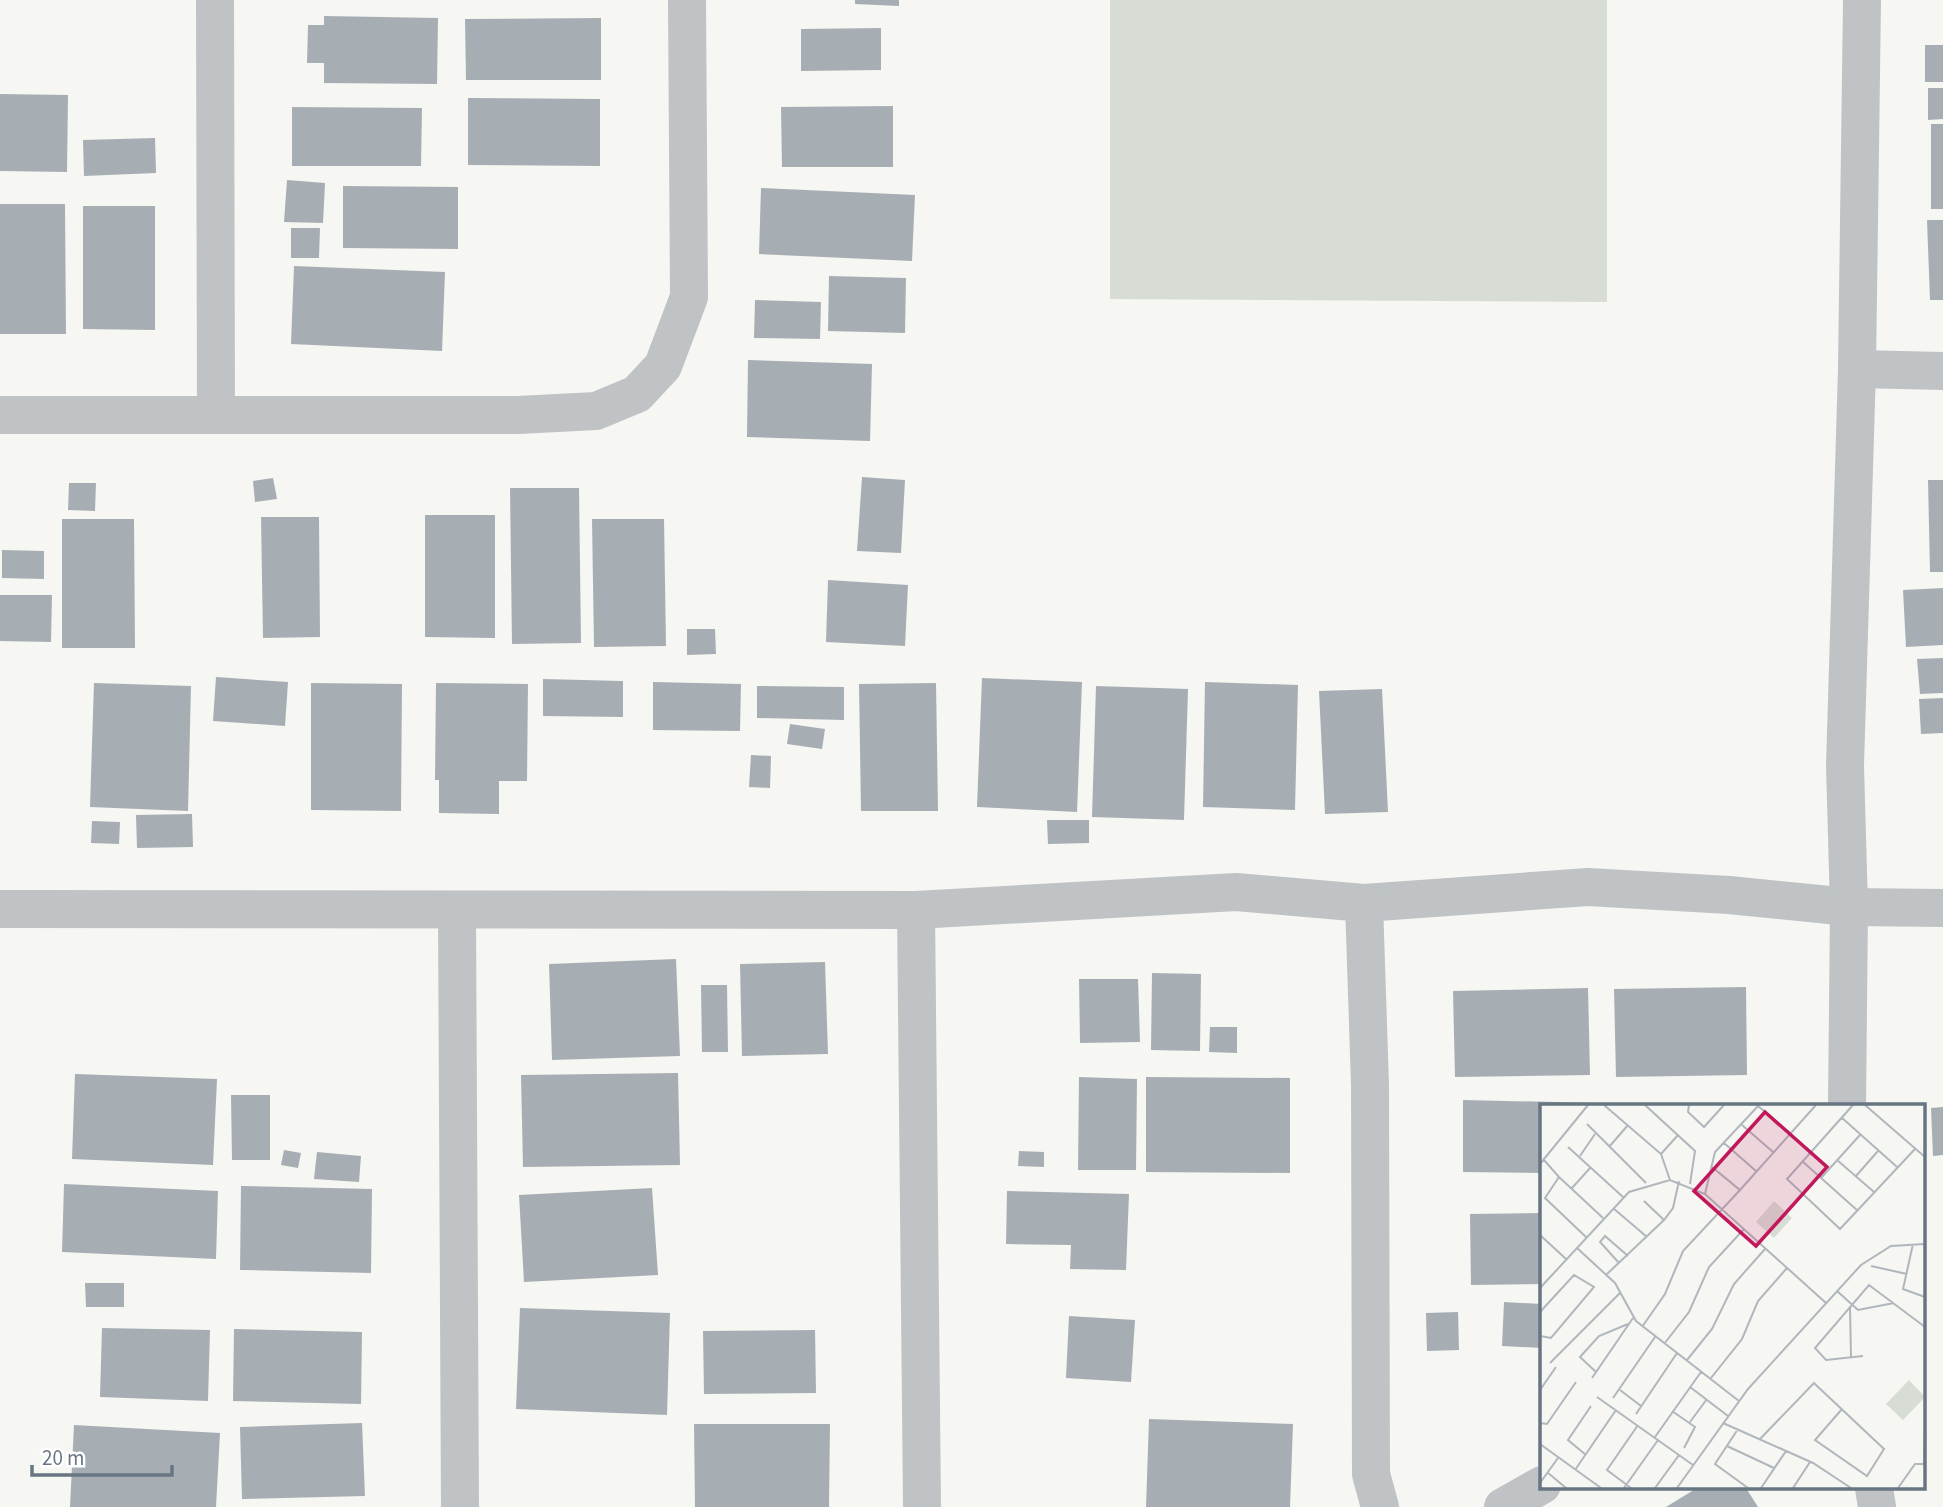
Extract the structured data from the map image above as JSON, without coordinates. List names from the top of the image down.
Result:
{
  "scale_bar": "20 m"
}
